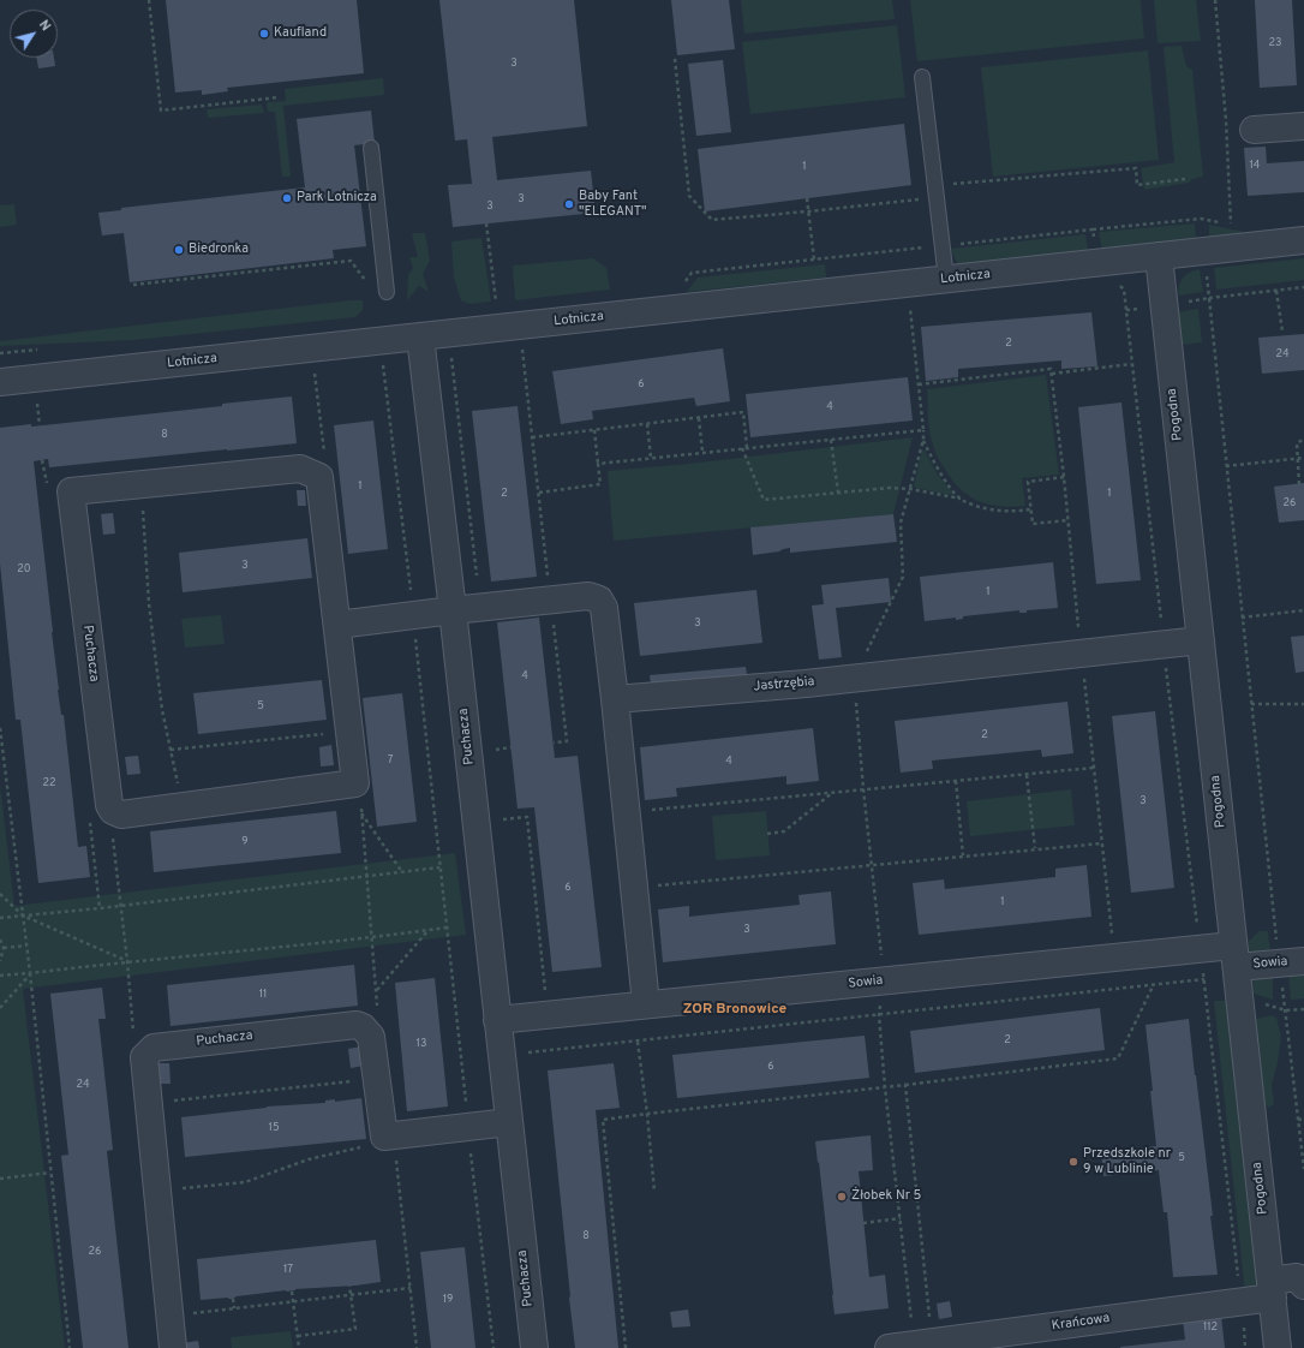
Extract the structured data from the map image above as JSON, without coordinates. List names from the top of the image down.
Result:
{
  "streets": {
    "street": [
      "Lotnicza",
      "Pogodna",
      "Puchacza",
      "Jastrzębia",
      "Sowia",
      "Krańcowa"
    ]
  },
  "crossings": [
    ["Lotnicza", "Pogodna"],
    ["Lotnicza", "Puchacza"],
    ["Pogodna", "Jastrzębia"],
    ["Pogodna", "Sowia"],
    ["Pogodna", "Krańcowa"],
    ["Puchacza", "Sowia"]
  ],
  "districts": ["ZOR Bronowice"],
  "places": [
    "Kaufland",
    "Park Lotnicza",
    "Baby Fant \"ELEGANT\"",
    "Biedronka",
    "Przedszkole nr 9 w Lublinie",
    "Żłobek Nr 5"
  ],
  "house_numbers": [
    "23",
    "3",
    "14",
    "1",
    "3",
    "3",
    "2",
    "24",
    "6",
    "4",
    "8",
    "1",
    "2",
    "1",
    "26",
    "3",
    "20",
    "1",
    "3",
    "4",
    "5",
    "2",
    "7",
    "4",
    "22",
    "3",
    "9",
    "6",
    "1",
    "3",
    "11",
    "2",
    "13",
    "6",
    "24",
    "15",
    "5",
    "8",
    "26",
    "17",
    "19",
    "112"
  ],
  "north": "top right"
}
